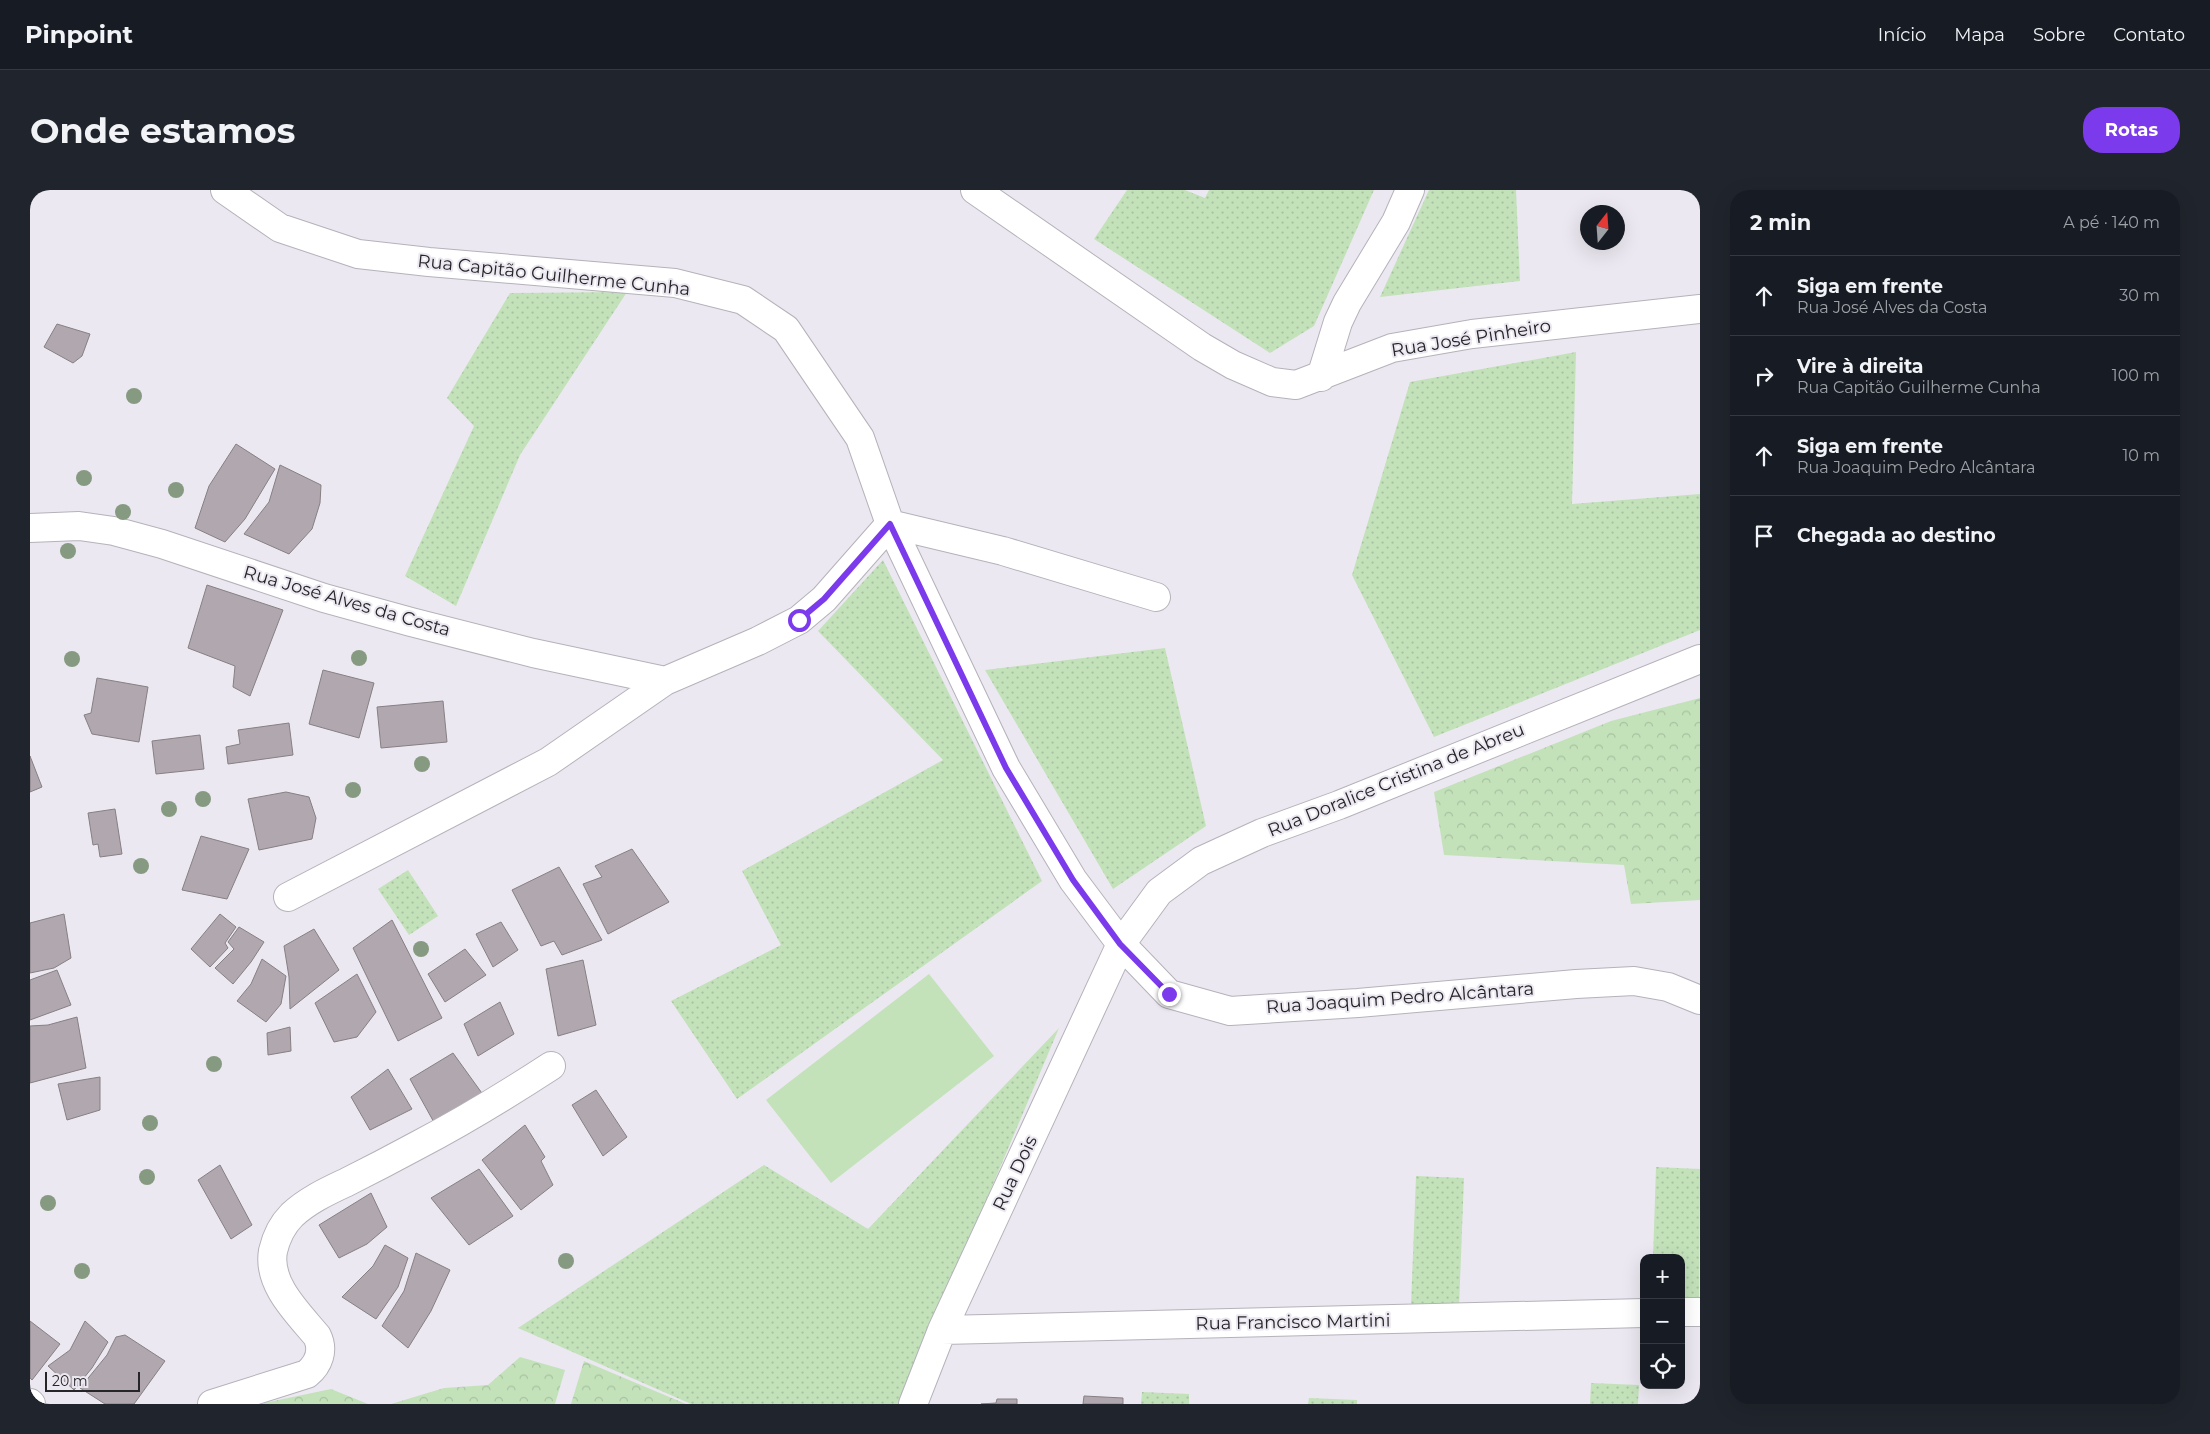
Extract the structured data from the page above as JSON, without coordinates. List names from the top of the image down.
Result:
{
  "streets": {
    "street": [
      "Rua Capitão Guilherme Cunha",
      "Rua José Pinheiro",
      "Rua José Alves da Costa",
      "Rua Doralice Cristina de Abreu",
      "Rua Joaquim Pedro Alcântara",
      "Rua Dois",
      "Rua Francisco Martini"
    ]
  },
  "crossings": [
    ["Rua Capitão Guilherme Cunha", "Rua Doralice Cristina de Abreu"],
    ["Rua Capitão Guilherme Cunha", "Rua Joaquim Pedro Alcântara"],
    ["Rua Capitão Guilherme Cunha", "Rua Dois"],
    ["Rua Doralice Cristina de Abreu", "Rua Joaquim Pedro Alcântara"],
    ["Rua Doralice Cristina de Abreu", "Rua Dois"],
    ["Rua Joaquim Pedro Alcântara", "Rua Dois"],
    ["Rua Dois", "Rua Francisco Martini"]
  ],
  "scale_bar": "20 m",
  "north": "top",
  "page": {
    "header": "Pinpoint",
    "nav": [
      "Início",
      "Mapa",
      "Sobre",
      "Contato"
    ],
    "buttons": "Rotas",
    "title": "Onde estamos",
    "heading": ["2 min", "A pé · 140 m"],
    "list": [
      ["Siga em frente", "Rua José Alves da Costa", "30 m"],
      ["Vire à direita", "Rua Capitão Guilherme Cunha", "100 m"],
      ["Siga em frente", "Rua Joaquim Pedro Alcântara", "10 m"],
      "Chegada ao destino"
    ],
    "map_buttons": ["+", "−"],
    "scale": "20 m"
  }
}
